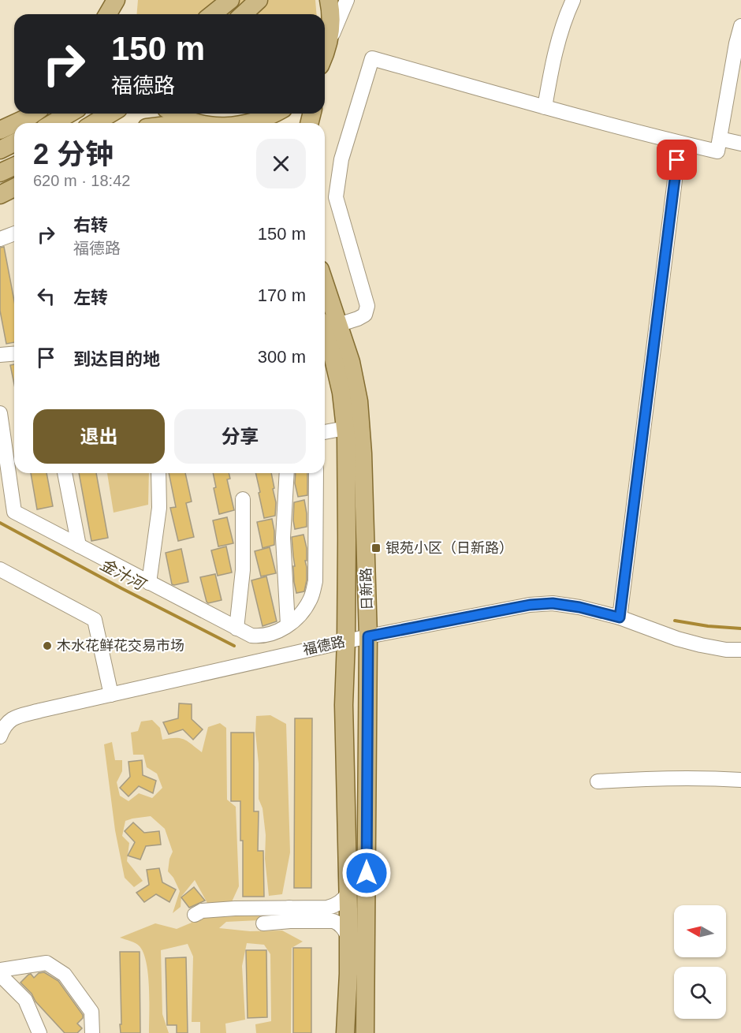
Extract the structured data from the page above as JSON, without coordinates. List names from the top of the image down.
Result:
{
  "streets": {
    "main road": ["日新路"],
    "street": ["福德路"]
  },
  "crossings": [
    ["日新路", "福德路"]
  ],
  "water": ["金汁河"],
  "places": {
    "transit": ["银苑小区（日新路）"],
    "other": ["木水花鲜花交易市场"]
  },
  "north": "left",
  "page": {
    "turn": ["150 m", "福德路"],
    "heading": ["2 分钟", "620 m · 18:42"],
    "list": [
      {
        "name": "右转",
        "note": "福德路",
        "value": "150 m"
      },
      {
        "name": "左转",
        "value": "170 m"
      },
      {
        "name": "到达目的地",
        "value": "300 m"
      }
    ],
    "buttons": ["退出", "分享"]
  }
}
